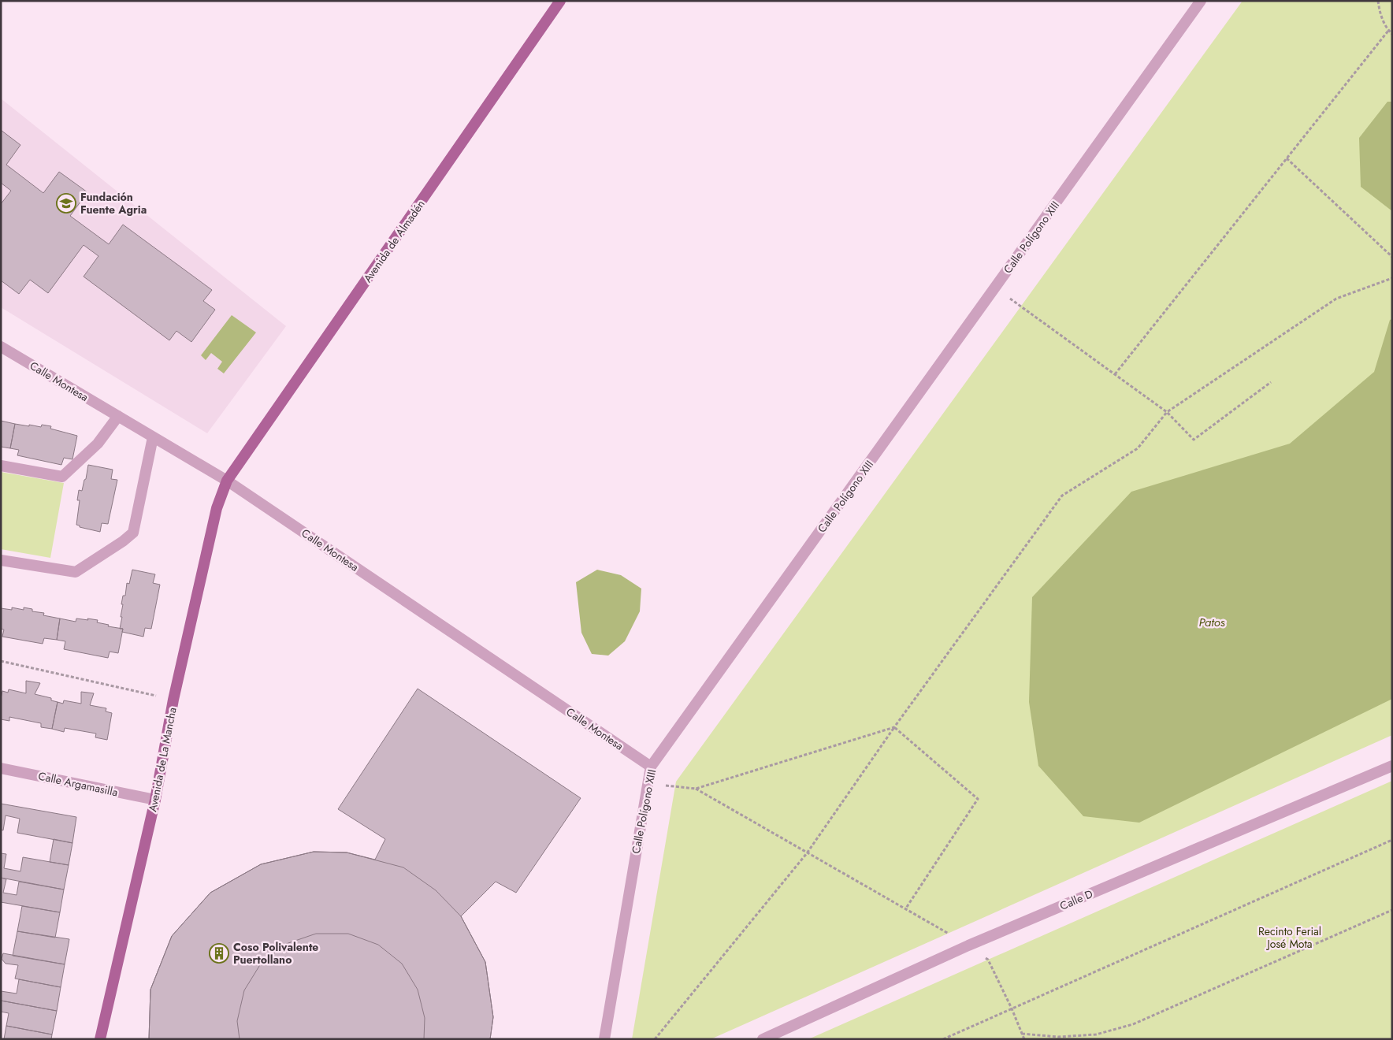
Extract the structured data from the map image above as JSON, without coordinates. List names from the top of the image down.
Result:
{
  "streets": {
    "main road": ["Avenida de Almadén", "Avenida de La Mancha"],
    "street": [
      "Calle Polígono XIII",
      "Calle Montesa",
      "Calle Argamasilla",
      "Calle D"
    ]
  },
  "crossings": [
    ["Calle Polígono XIII", "Calle Montesa"],
    ["Avenida de Almadén", "Calle Montesa"],
    ["Avenida de Almadén", "Avenida de La Mancha"],
    ["Calle Montesa", "Avenida de La Mancha"],
    ["Avenida de La Mancha", "Calle Argamasilla"]
  ],
  "water": ["Patos"],
  "parks": ["Recinto Ferial José Mota"],
  "places": {
    "school or university": ["Fundación Fuente Agria"],
    "building": ["Coso Polivalente Puertollano"]
  }
}
